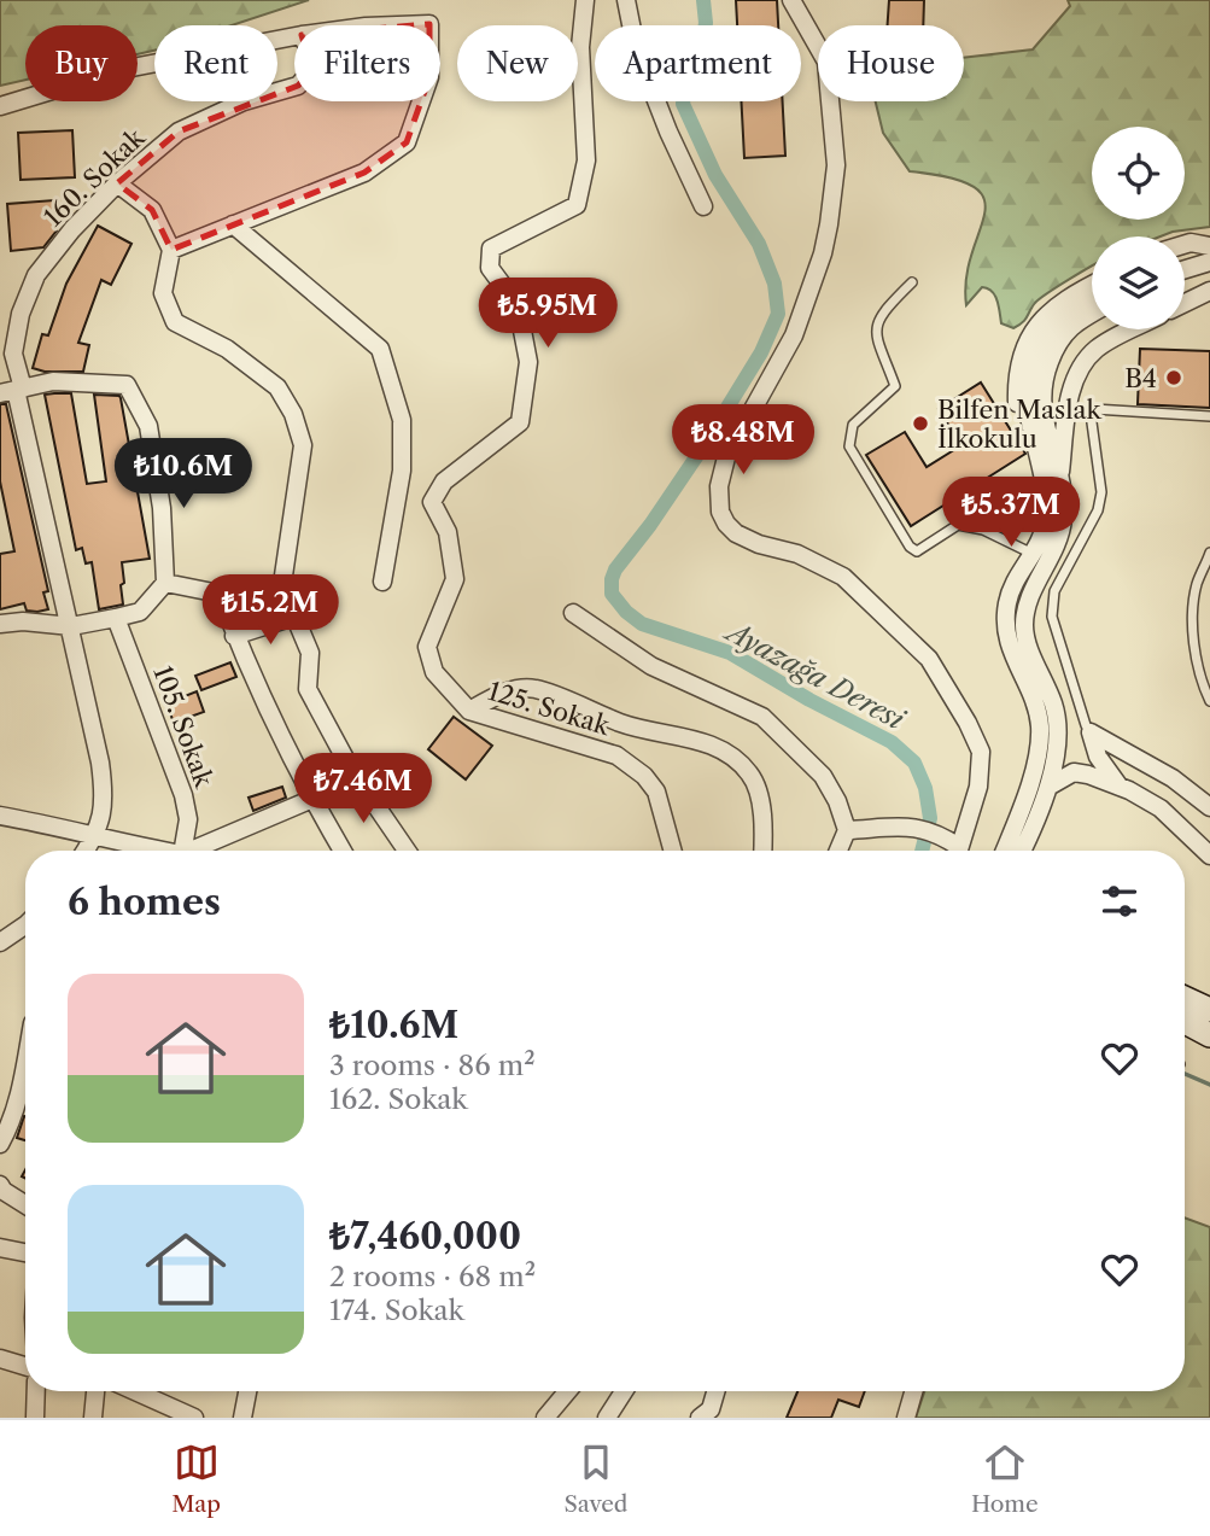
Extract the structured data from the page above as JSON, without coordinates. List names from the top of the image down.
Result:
{
  "streets": {
    "street": ["160. Sokak", "125. Sokak", "105. Sokak"]
  },
  "water": ["Ayazağa Deresi"],
  "places": ["B4", "Bilfen Maslak İlkokulu"],
  "page": {
    "chip": [
      "Buy",
      "Rent",
      "Filters",
      "New",
      "Apartment",
      "House"
    ],
    "price": [
      "₺5.95M",
      "₺8.48M",
      "₺10.6M",
      "₺5.37M",
      "₺15.2M",
      "₺7.46M"
    ],
    "heading": "6 homes",
    "list": [
      {
        "name": "₺10.6M",
        "note": "3 rooms · 86 m² · 162. Sokak"
      },
      {
        "name": "₺7,460,000",
        "note": "2 rooms · 68 m² · 174. Sokak"
      }
    ],
    "tabs": ["Map", "Saved", "Home"]
  }
}
